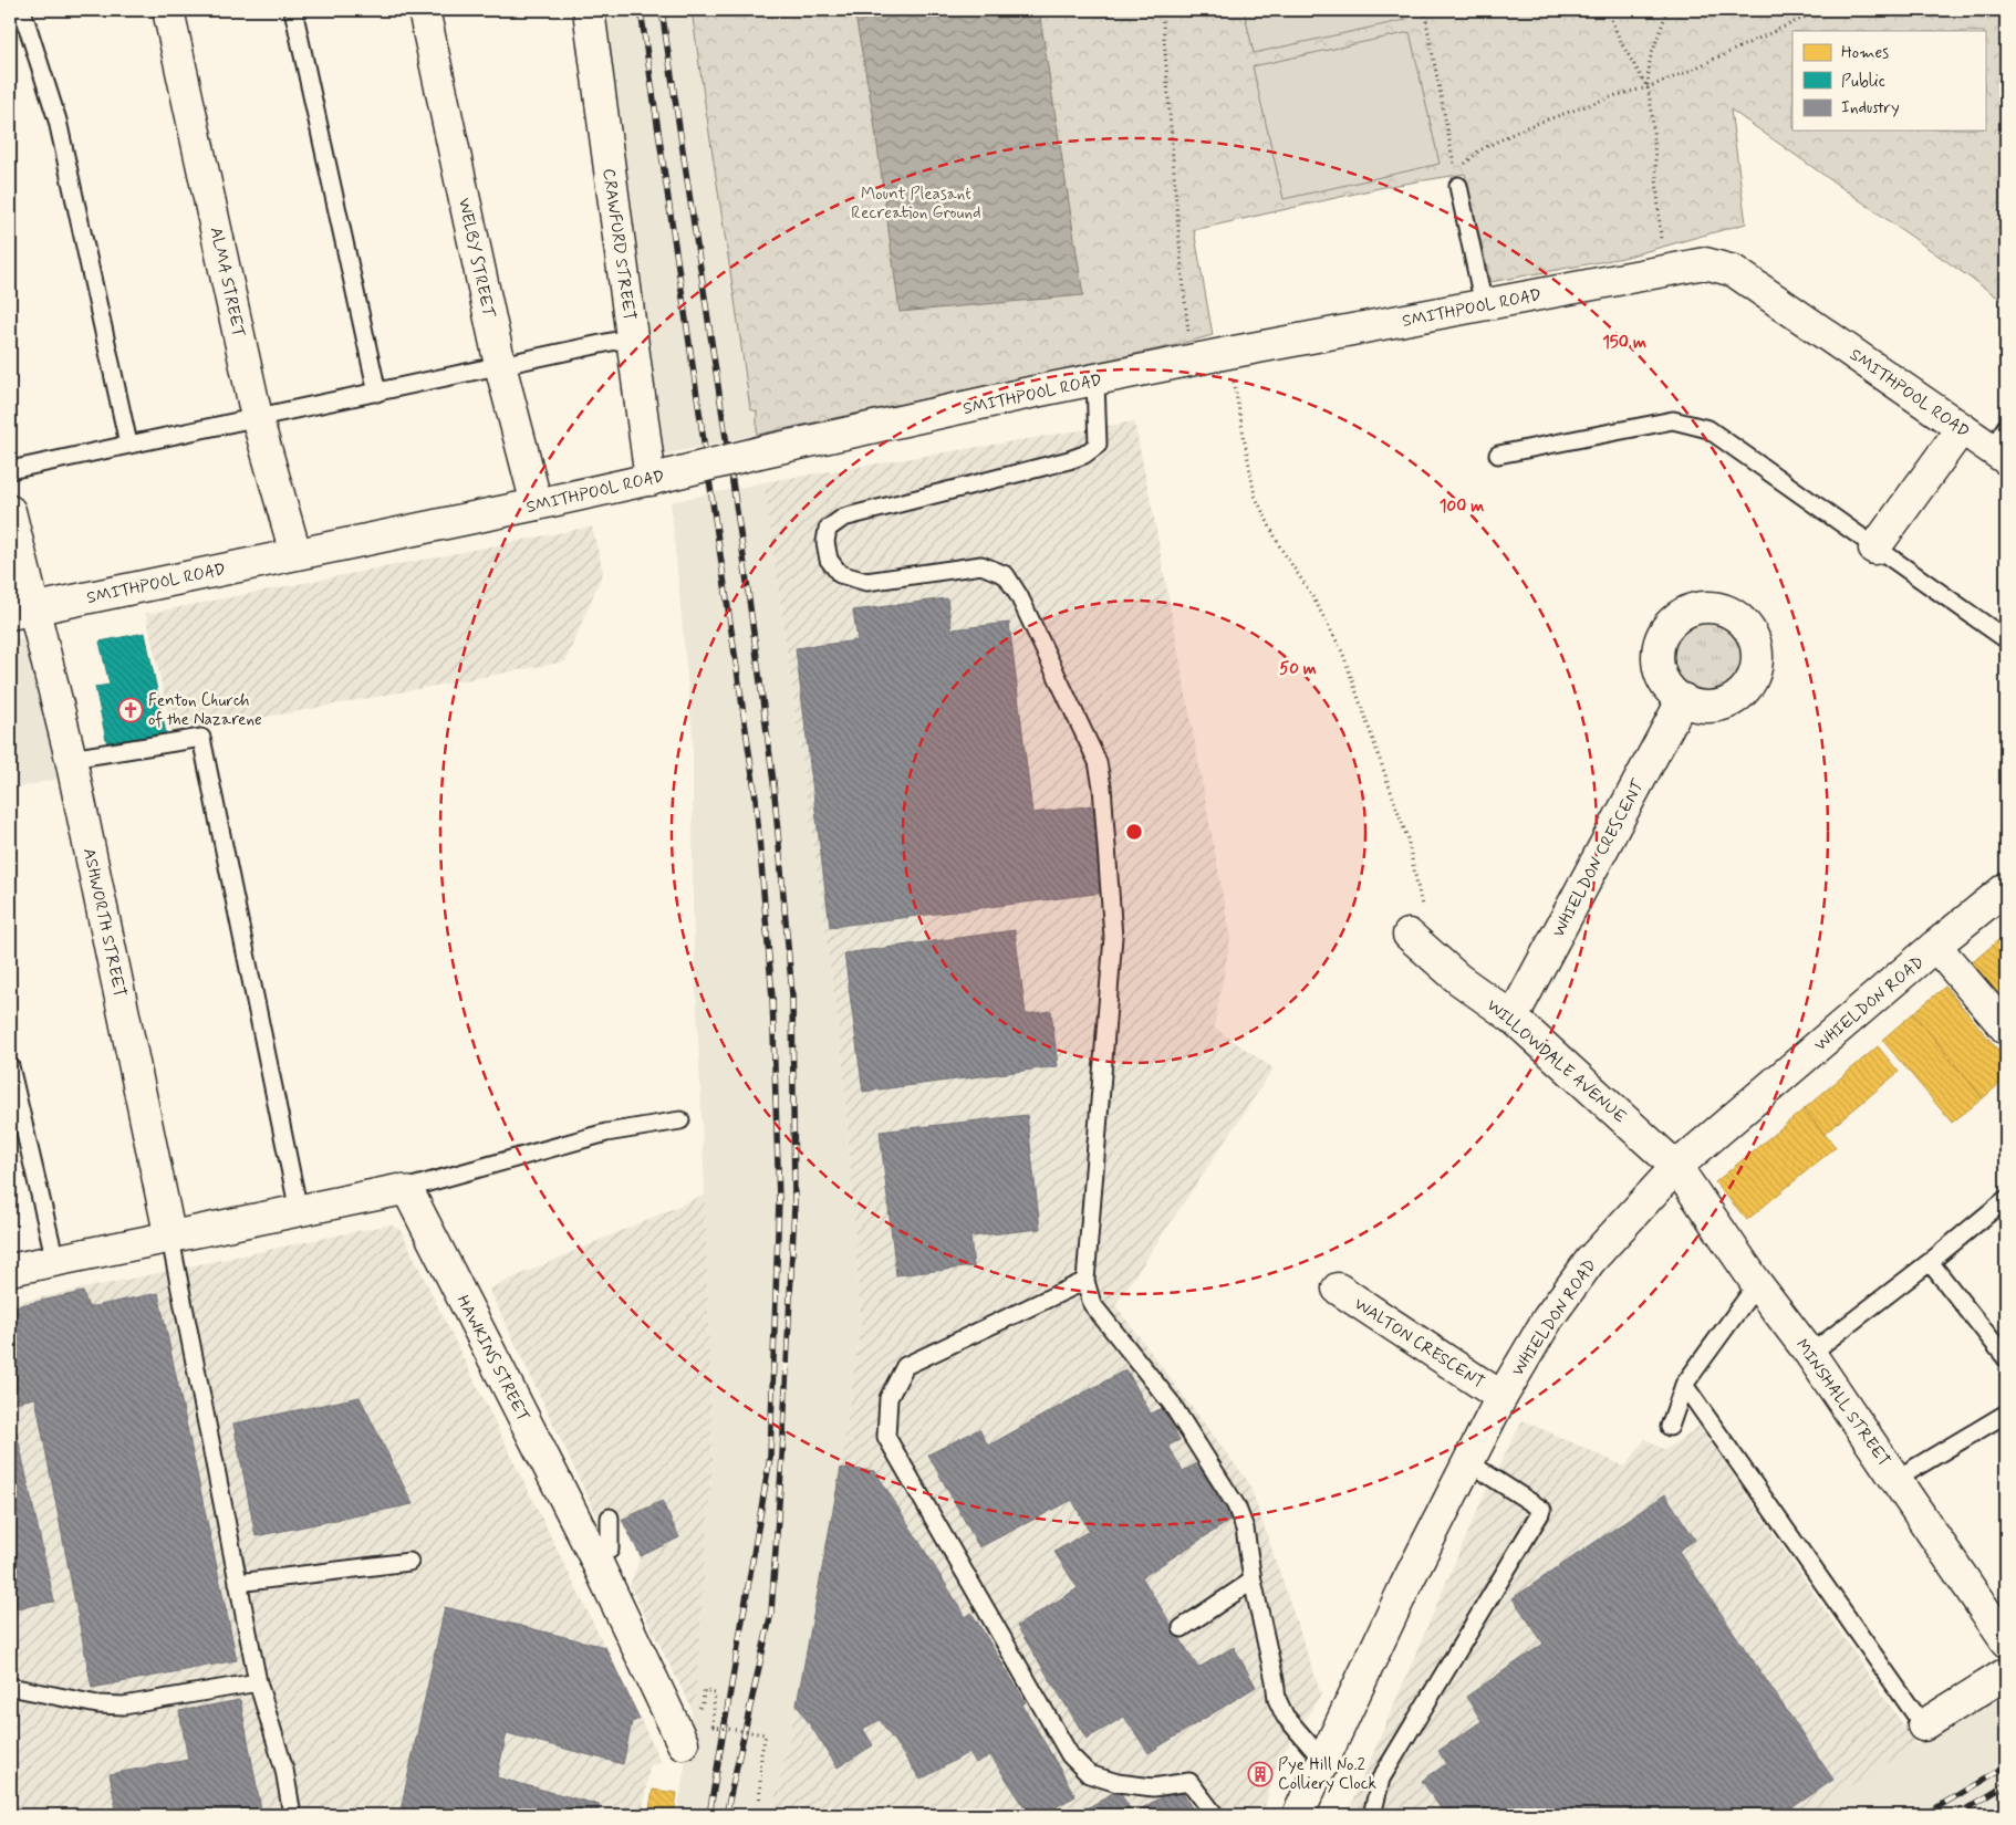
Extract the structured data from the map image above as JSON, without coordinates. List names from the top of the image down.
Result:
{
  "streets": {
    "street": [
      "CRAWFURD STREET",
      "WELBY STREET",
      "ALMA STREET",
      "SMITHPOOL ROAD",
      "WHIELDON CRESCENT",
      "ASHWORTH STREET",
      "WHIELDON ROAD",
      "WILLOWDALE AVENUE",
      "WALTON CRESCENT",
      "HAWKINS STREET",
      "MINSHALL STREET"
    ]
  },
  "crossings": [
    ["CRAWFURD STREET", "SMITHPOOL ROAD"],
    ["WELBY STREET", "SMITHPOOL ROAD"],
    ["ALMA STREET", "SMITHPOOL ROAD"],
    ["SMITHPOOL ROAD", "ASHWORTH STREET"],
    ["WHIELDON CRESCENT", "WILLOWDALE AVENUE"],
    ["WHIELDON ROAD", "WILLOWDALE AVENUE"],
    ["WHIELDON ROAD", "WALTON CRESCENT"],
    ["WHIELDON ROAD", "MINSHALL STREET"],
    ["WILLOWDALE AVENUE", "MINSHALL STREET"]
  ],
  "parks": ["Mount Pleasant Recreation Ground"],
  "places": {
    "church": ["Fenton Church of the Nazarene"],
    "building": ["Pye Hill No.2 Colliery Clock"]
  },
  "legend": ["Homes", "Public", "Industry"],
  "rings": ["150 m", "100 m", "50 m"]
}
